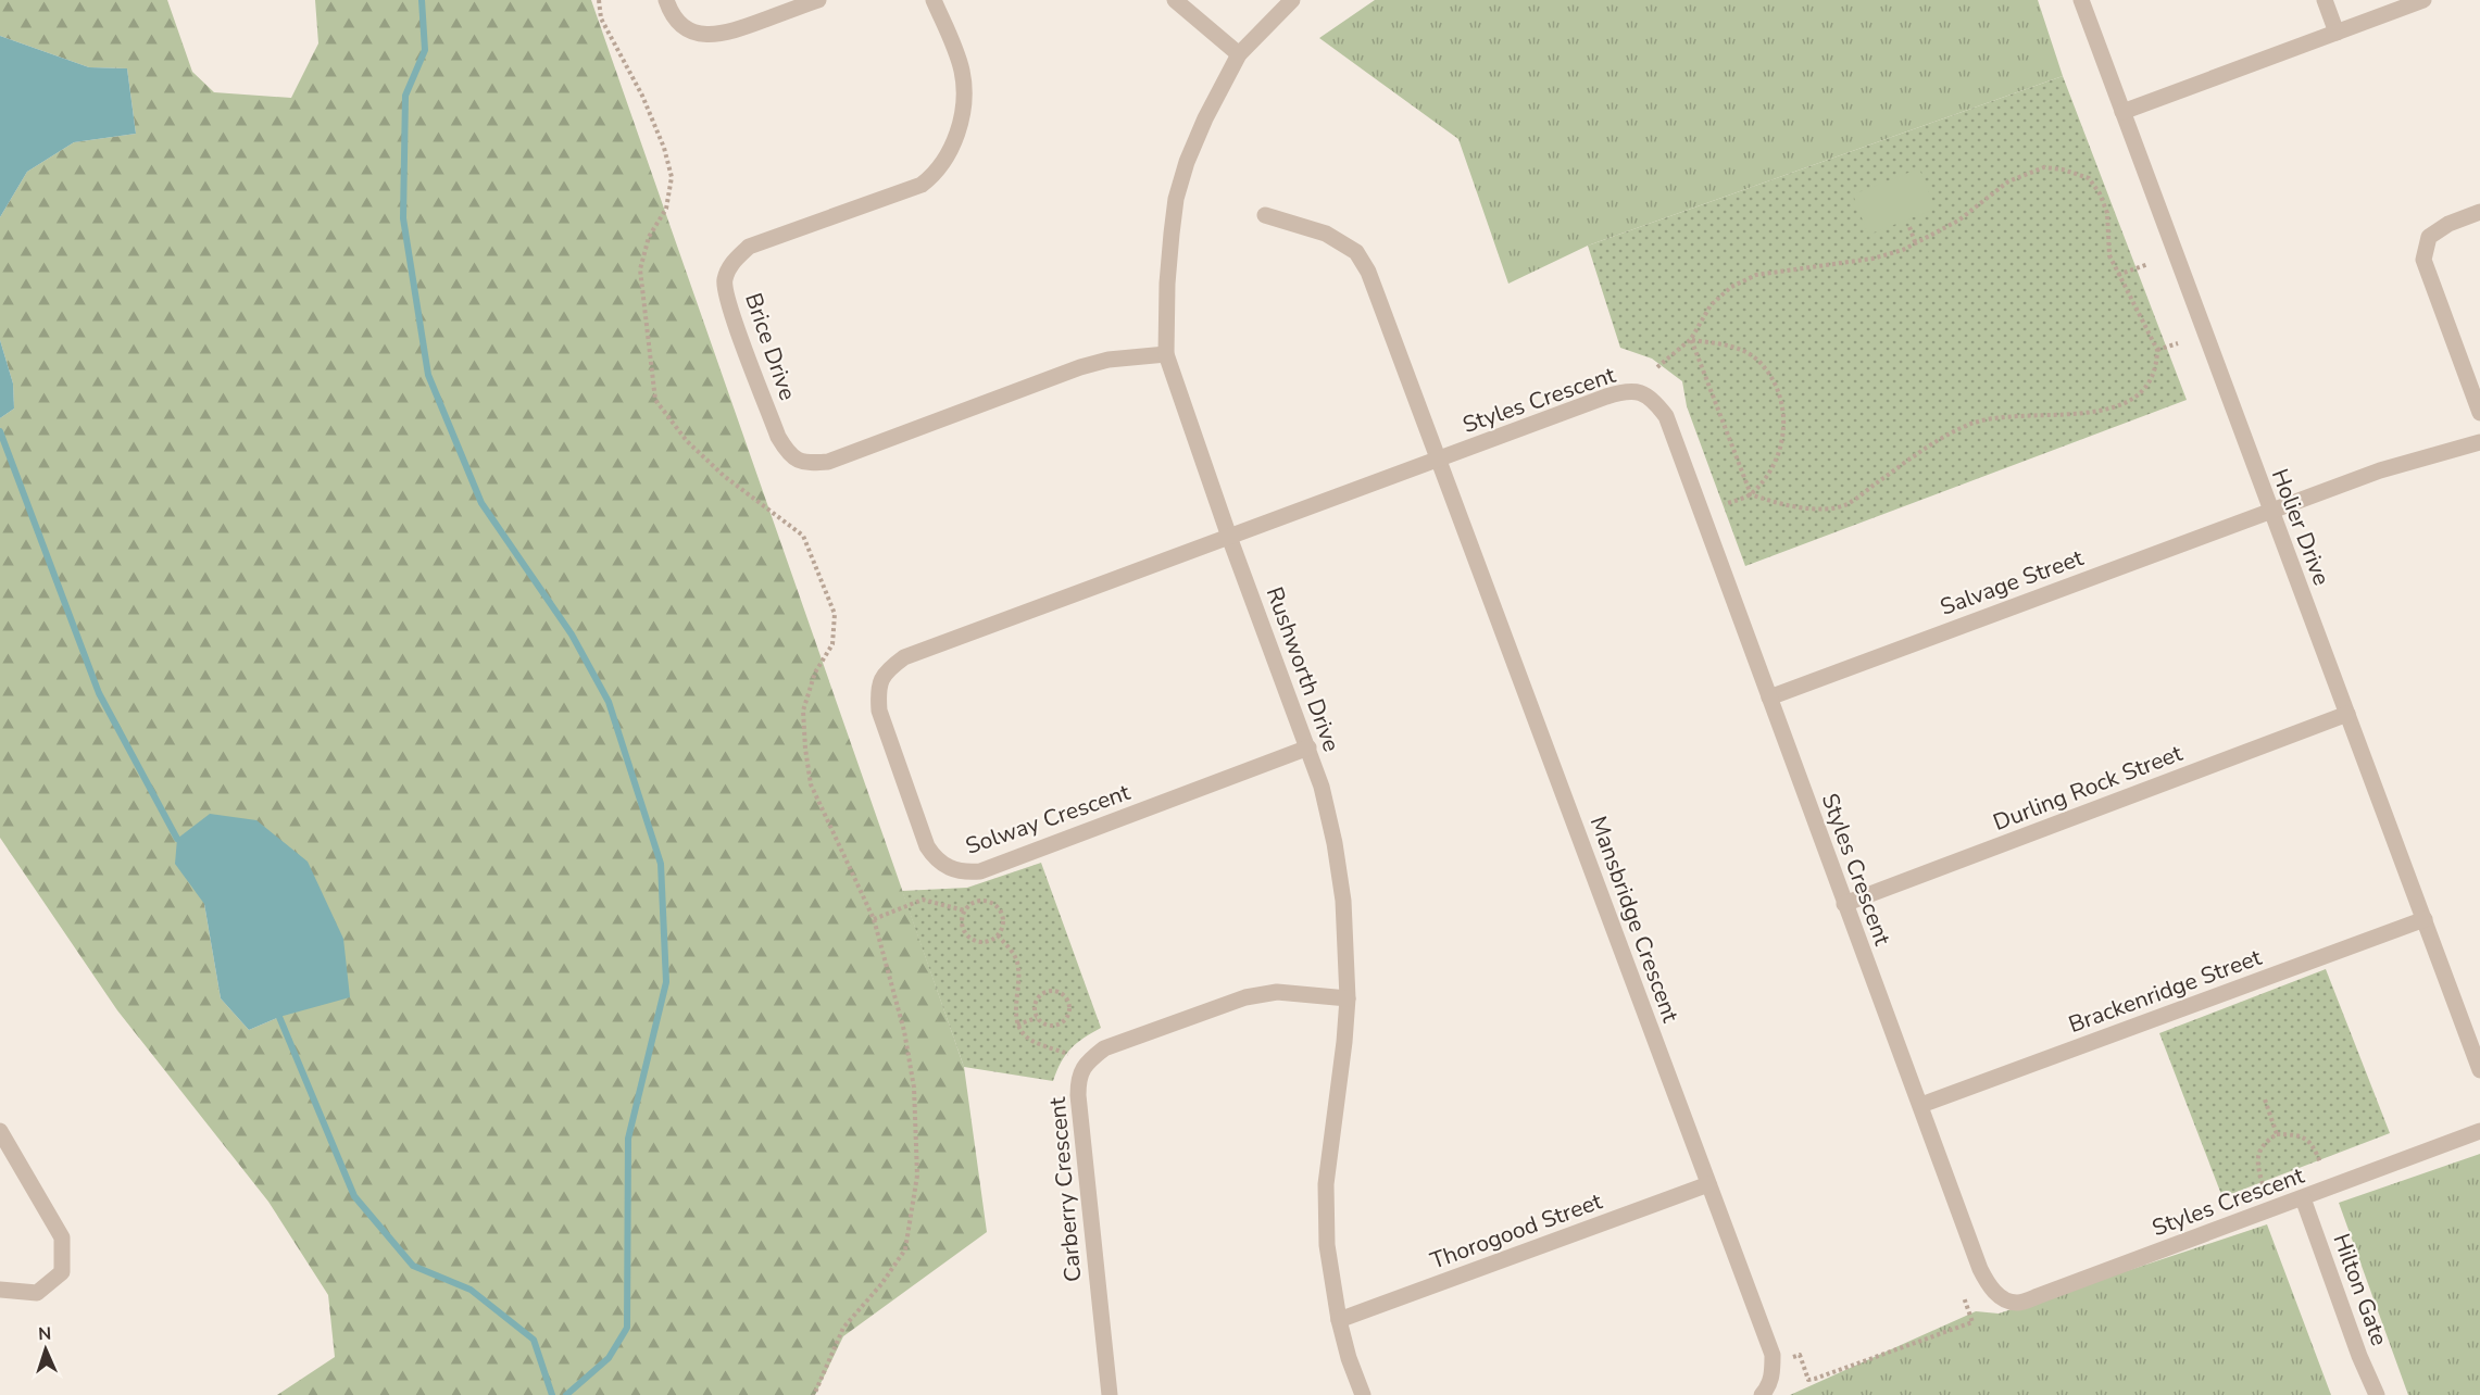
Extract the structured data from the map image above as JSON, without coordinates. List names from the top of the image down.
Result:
{
  "streets": {
    "street": [
      "Brice Drive",
      "Styles Crescent",
      "Holier Drive",
      "Salvage Street",
      "Rushworth Drive",
      "Durling Rock Street",
      "Solway Crescent",
      "Mansbridge Crescent",
      "Brackenridge Street",
      "Carberry Crescent",
      "Thorogood Street",
      "Hilton Gate"
    ]
  },
  "crossings": [
    ["Brice Drive", "Rushworth Drive"],
    ["Styles Crescent", "Salvage Street"],
    ["Styles Crescent", "Rushworth Drive"],
    ["Styles Crescent", "Durling Rock Street"],
    ["Styles Crescent", "Solway Crescent"],
    ["Styles Crescent", "Mansbridge Crescent"],
    ["Styles Crescent", "Brackenridge Street"],
    ["Styles Crescent", "Hilton Gate"],
    ["Holier Drive", "Salvage Street"],
    ["Holier Drive", "Durling Rock Street"],
    ["Holier Drive", "Brackenridge Street"],
    ["Rushworth Drive", "Solway Crescent"],
    ["Rushworth Drive", "Carberry Crescent"],
    ["Rushworth Drive", "Thorogood Street"],
    ["Mansbridge Crescent", "Thorogood Street"]
  ],
  "north": "top"
}
